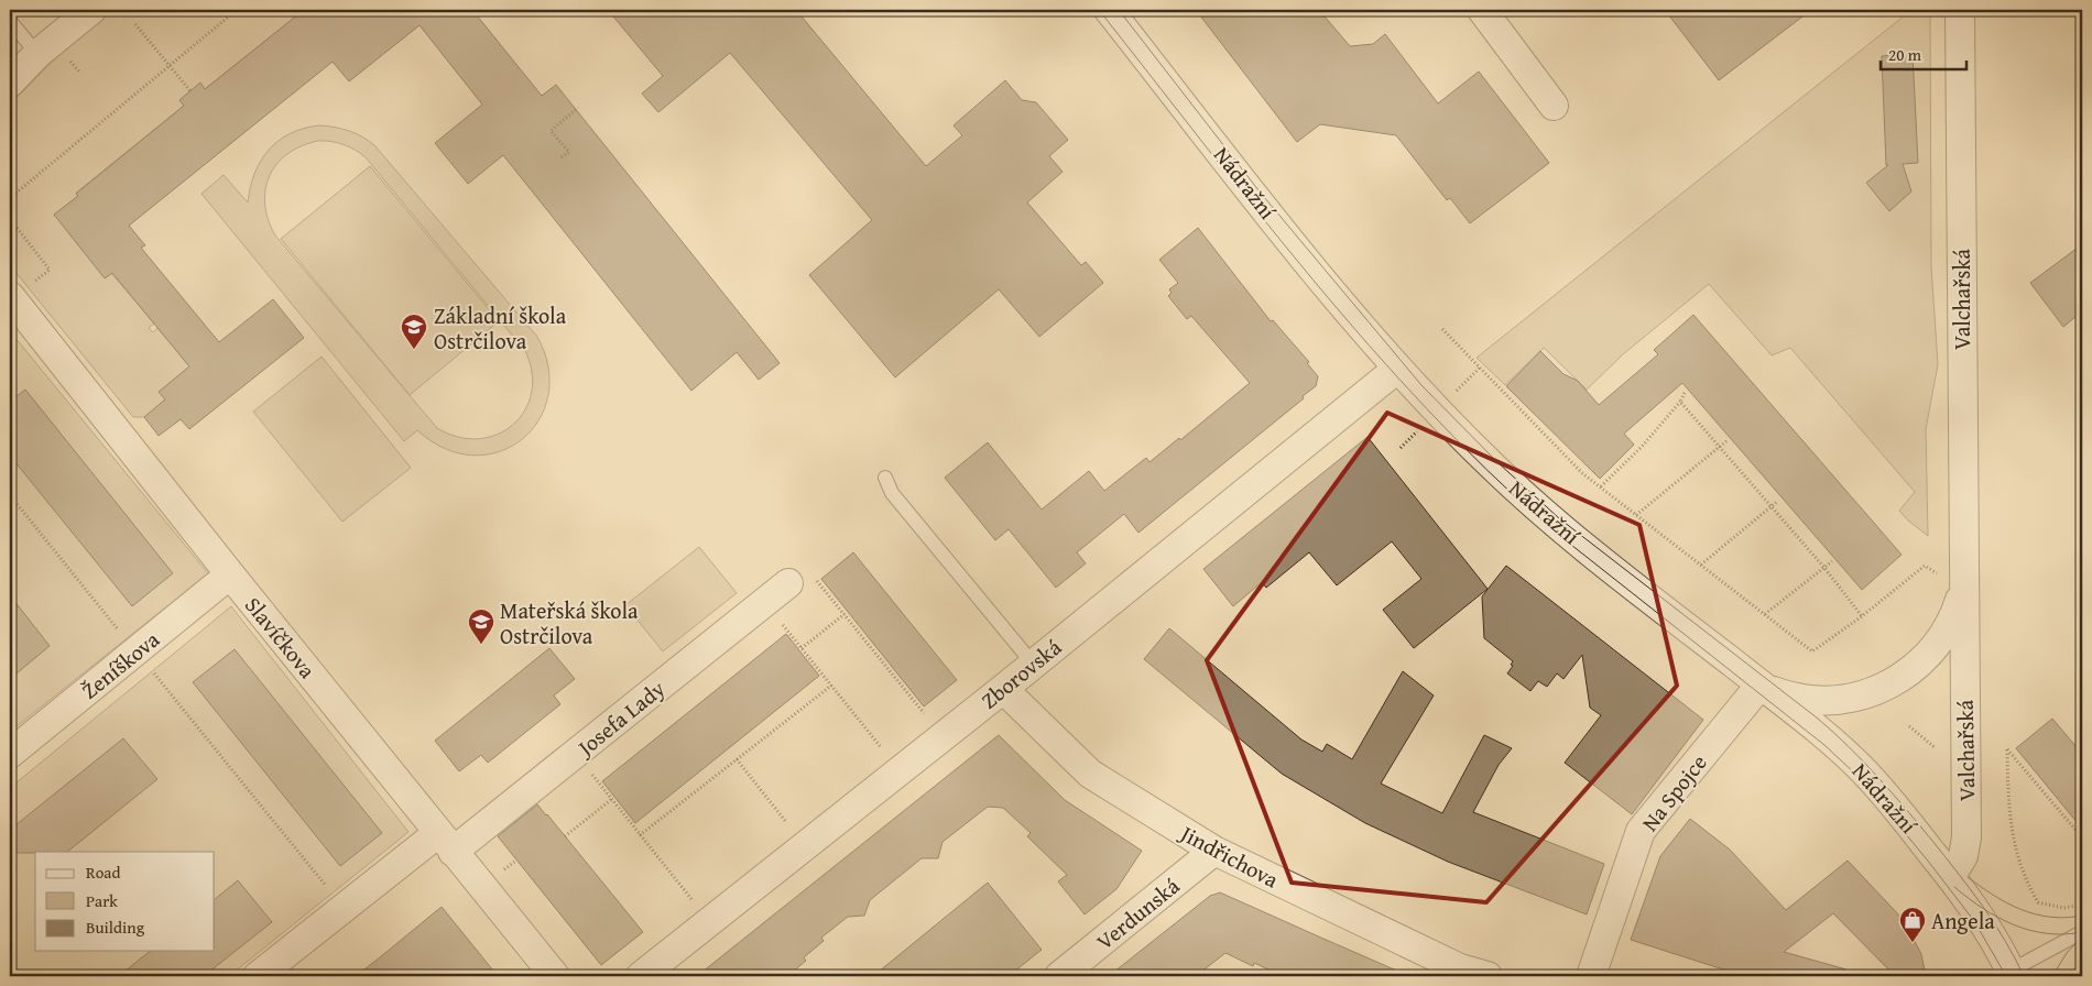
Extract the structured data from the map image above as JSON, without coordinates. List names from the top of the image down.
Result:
{
  "streets": {
    "street": [
      "Nádražní",
      "Valchařská",
      "Slavíčkova",
      "Ženíškova",
      "Zborovská",
      "Josefa Lady",
      "Na Spojce",
      "Jindřichova",
      "Verdunská"
    ]
  },
  "crossings": [
    ["Nádražní", "Valchařská"],
    ["Nádražní", "Zborovská"],
    ["Nádražní", "Na Spojce"],
    ["Valchařská", "Na Spojce"],
    ["Slavíčkova", "Ženíškova"],
    ["Slavíčkova", "Josefa Lady"],
    ["Zborovská", "Jindřichova"],
    ["Jindřichova", "Verdunská"]
  ],
  "places": {
    "school or university": ["Základní škola Ostrčilova", "Mateřská škola Ostrčilova"],
    "shop": ["Angela"]
  },
  "legend": ["Road", "Park", "Building"],
  "scale_bar": "20 m"
}
